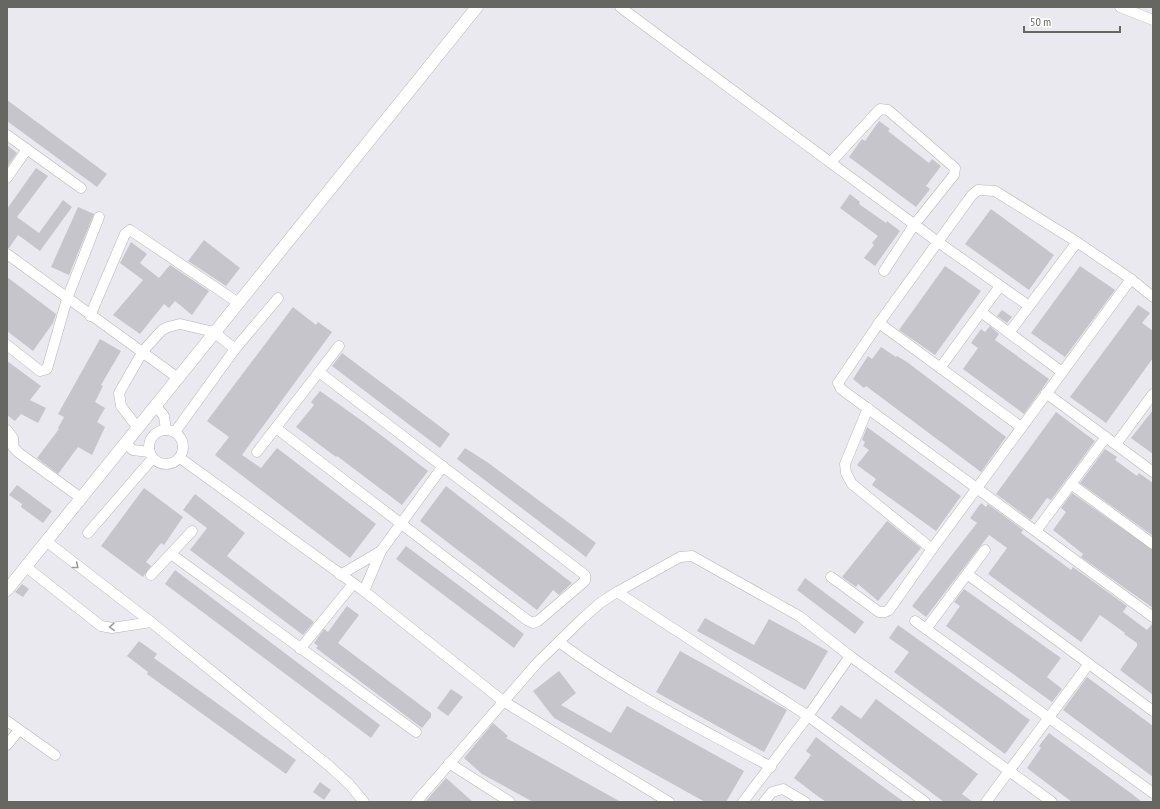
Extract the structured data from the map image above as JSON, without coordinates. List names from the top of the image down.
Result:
{
  "scale_bar": "50 m"
}
